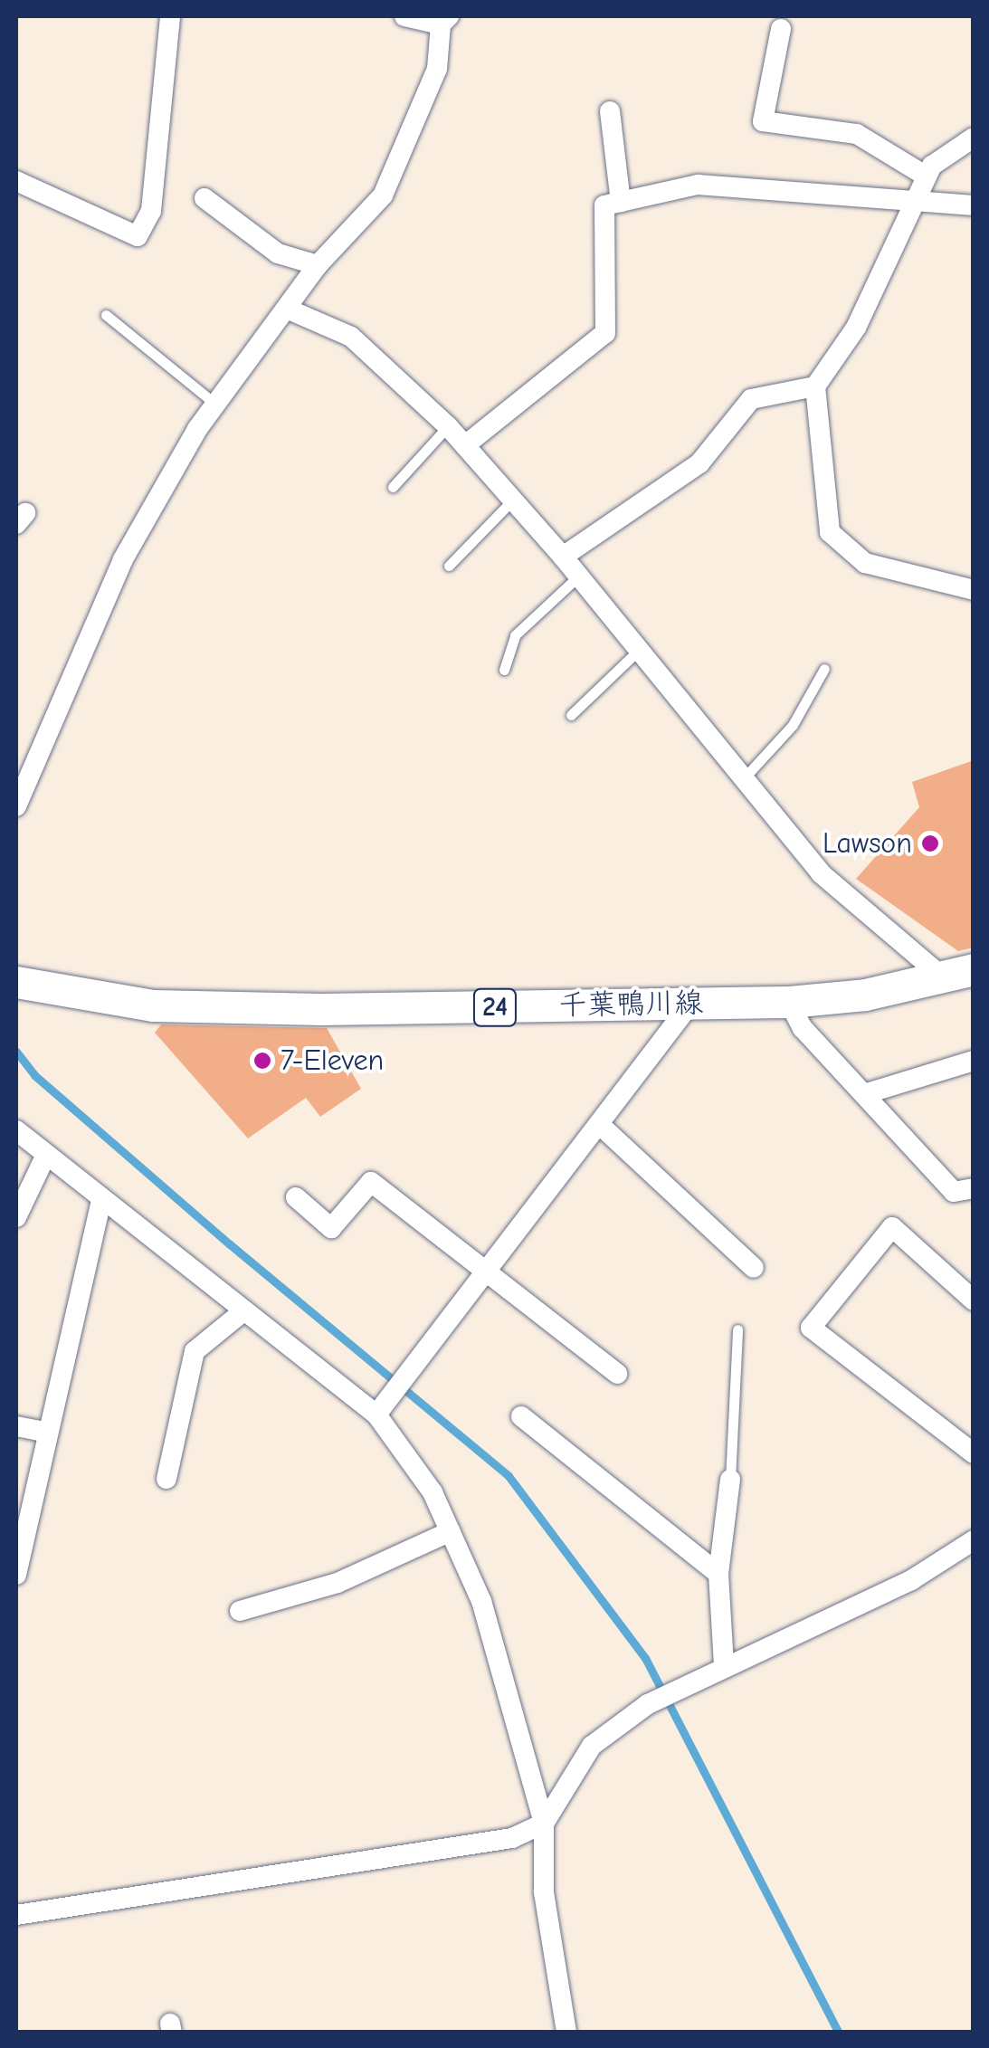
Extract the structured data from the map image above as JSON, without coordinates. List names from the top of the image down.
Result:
{
  "streets": {
    "main road": ["千葉鴨川線", "24"]
  },
  "places": ["Lawson", "7-Eleven"]
}
